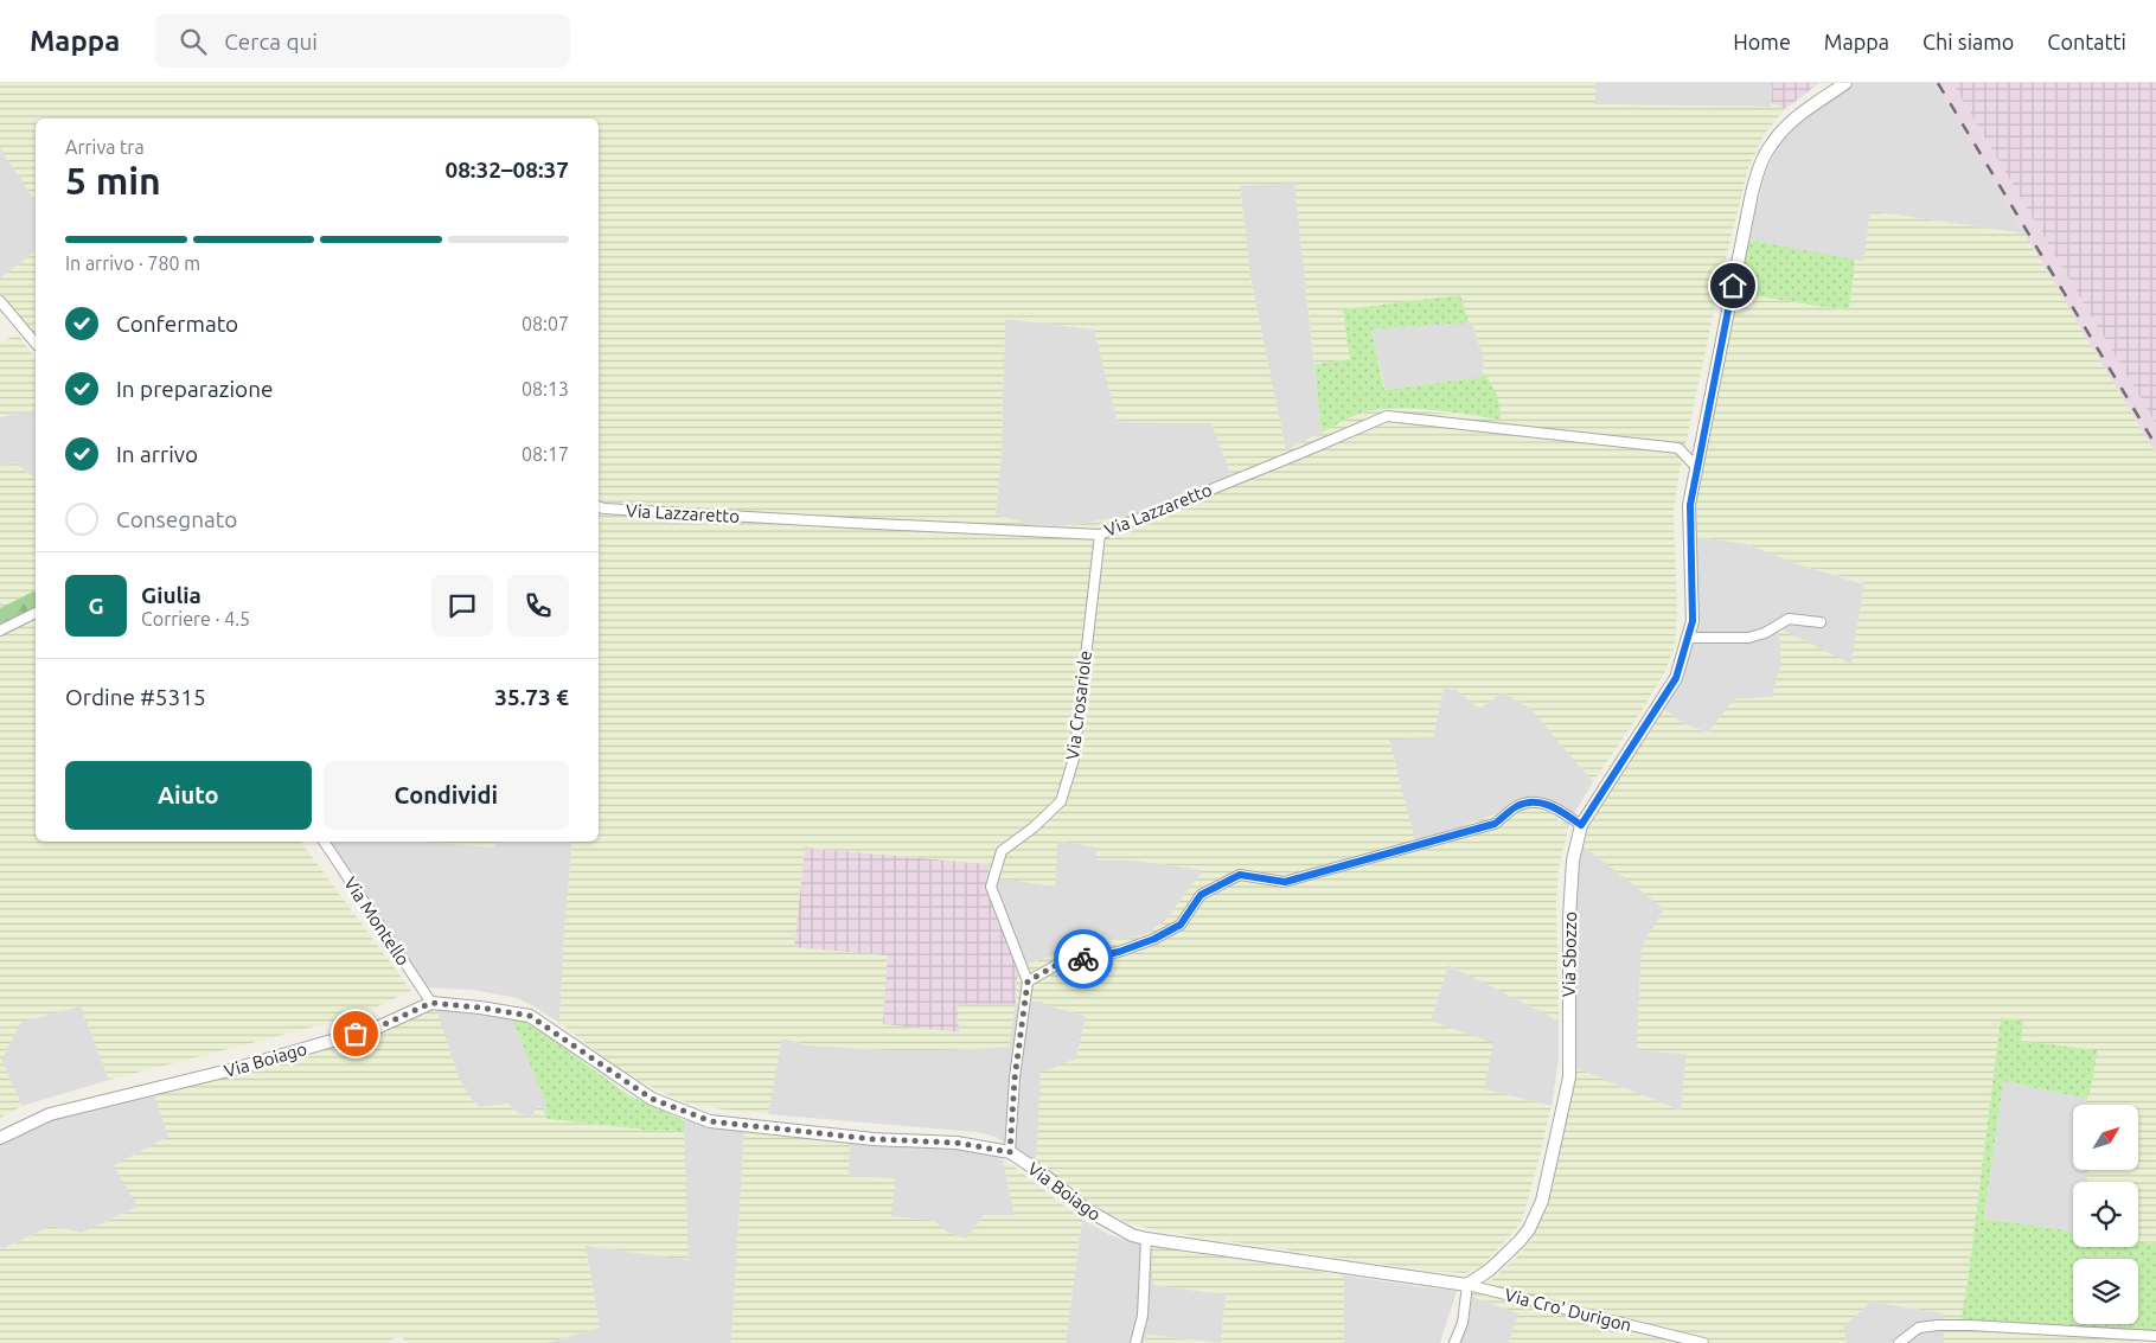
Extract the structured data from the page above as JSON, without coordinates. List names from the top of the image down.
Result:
{
  "streets": {
    "street": [
      "Via Lazzaretto",
      "Via Crosariole",
      "Via Montello",
      "Via Sbozzo",
      "Via Boiago",
      "Via Cro' Durigon"
    ]
  },
  "crossings": [
    ["Via Lazzaretto", "Via Crosariole"],
    ["Via Lazzaretto", "Via Sbozzo"],
    ["Via Crosariole", "Via Boiago"],
    ["Via Montello", "Via Boiago"],
    ["Via Sbozzo", "Via Boiago"],
    ["Via Sbozzo", "Via Cro' Durigon"],
    ["Via Boiago", "Via Cro' Durigon"]
  ],
  "north": "top right",
  "page": {
    "header": "Mappa",
    "search": "Cerca qui",
    "nav": [
      "Home",
      "Mappa",
      "Chi siamo",
      "Contatti"
    ],
    "heading": ["5 min", "Arriva tra", "08:32–08:37"],
    "panel": [
      "Giulia",
      "Corriere · 4.5",
      "Ordine #5315",
      "35.73 €"
    ],
    "bar": "In arrivo · 780 m",
    "list": [
      ["Confermato", "08:07"],
      ["In preparazione", "08:13"],
      ["In arrivo", "08:17"],
      "Consegnato"
    ],
    "round": "G",
    "buttons": ["Aiuto", "Condividi"]
  }
}
